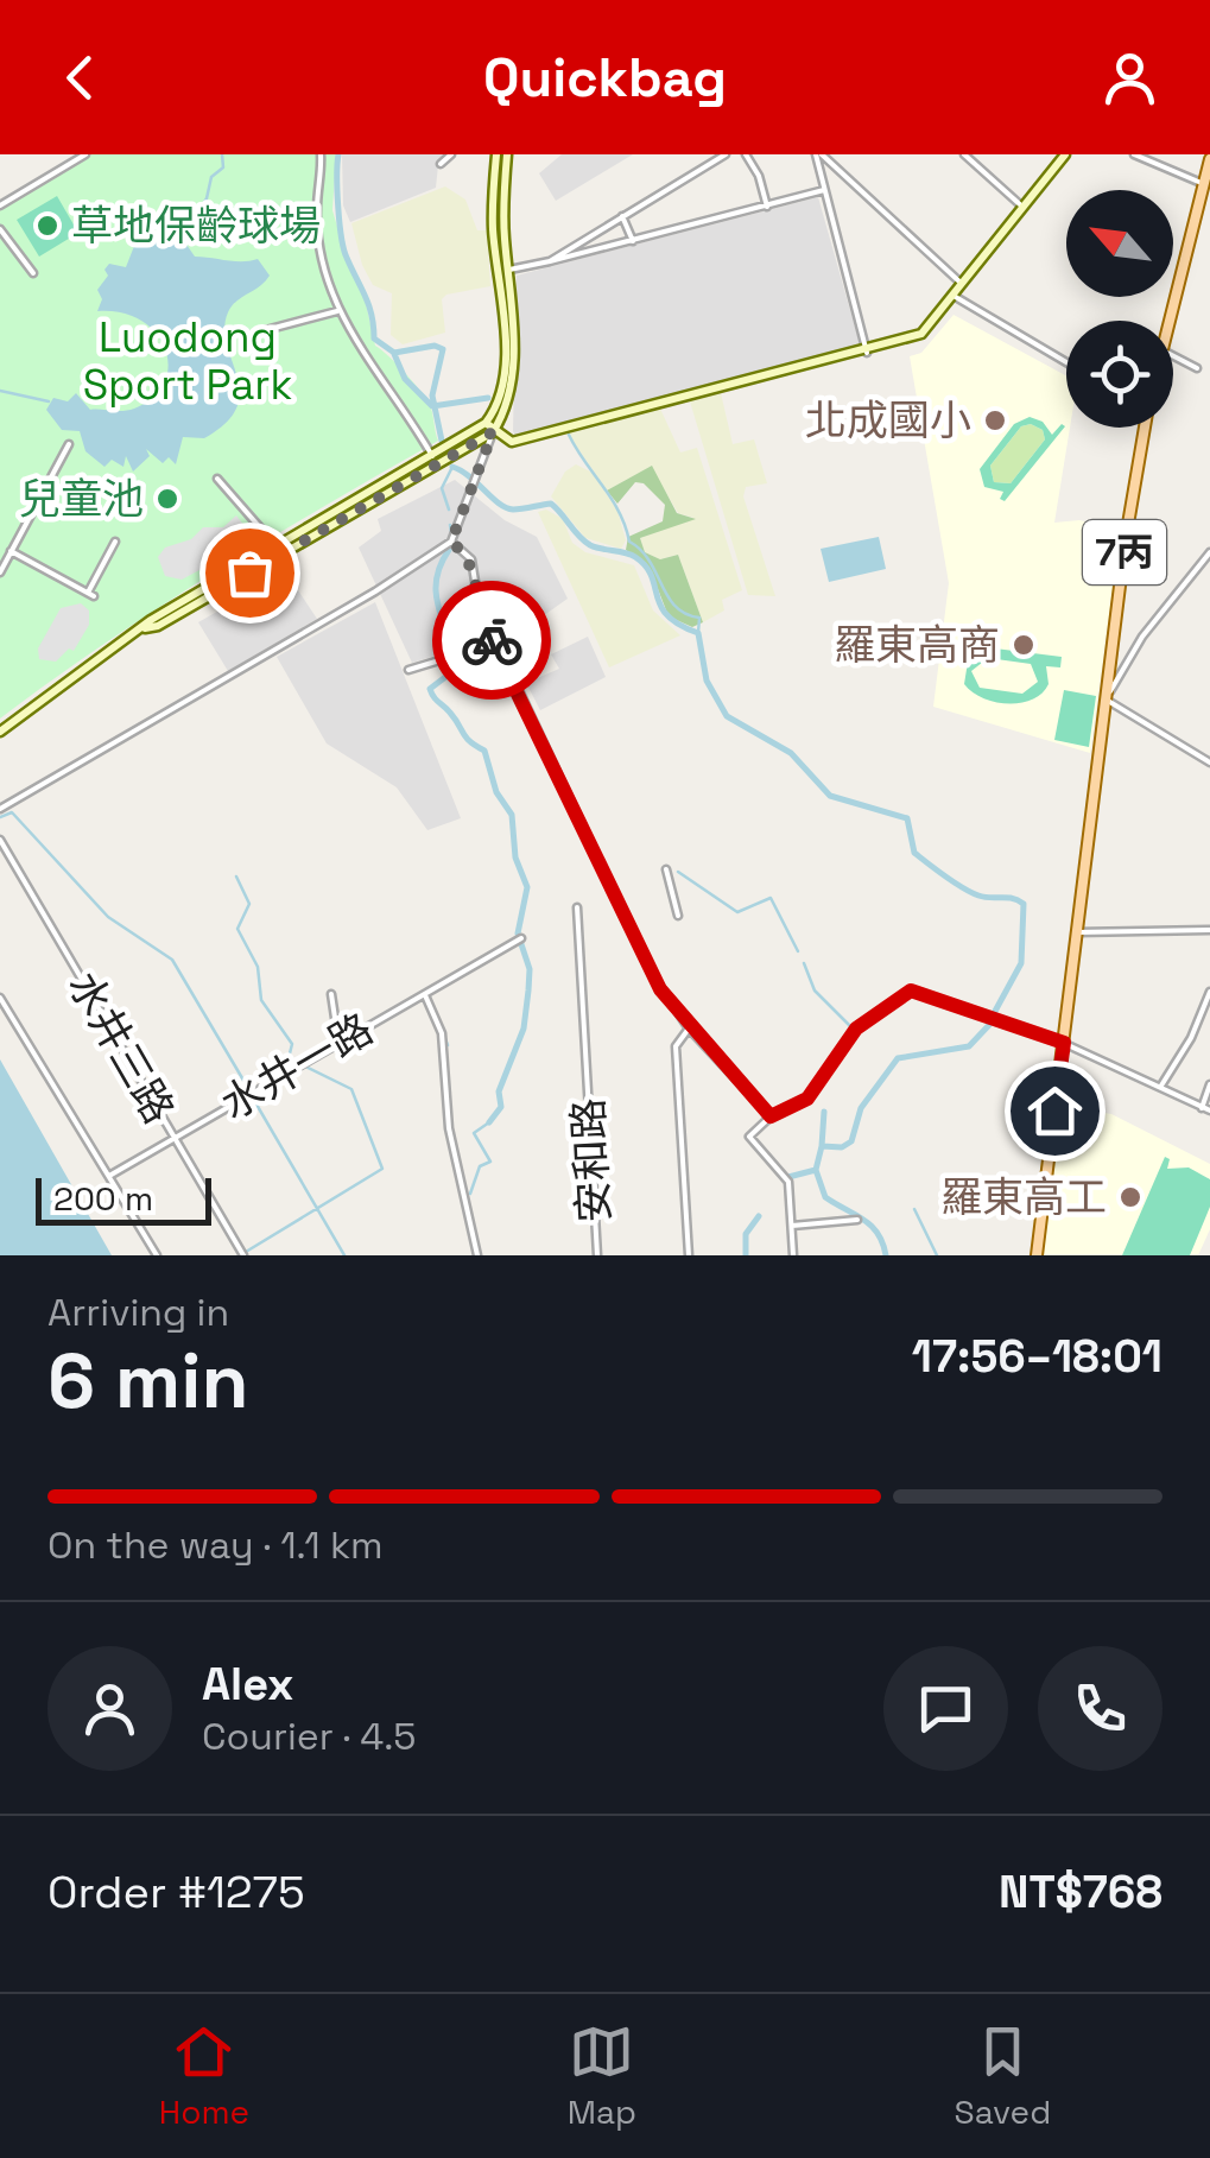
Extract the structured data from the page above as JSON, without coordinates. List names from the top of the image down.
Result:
{
  "streets": {
    "main road": ["7丙"],
    "street": ["水井三路", "水井一路", "安和路"]
  },
  "crossings": [
    ["水井三路", "水井一路"]
  ],
  "parks": ["Luodong Sport Park"],
  "places": [
    "草地保齡球場",
    "北成國小",
    "兒童池",
    "羅東高商",
    "羅東高工"
  ],
  "scale_bar": "200 m",
  "north": "top left",
  "page": {
    "header": "Quickbag",
    "scale": "200 m",
    "heading": ["6 min", "Arriving in", "17:56–18:01"],
    "panel": [
      "Alex",
      "Courier · 4.5",
      "Order #1275",
      "NT$768"
    ],
    "bar": "On the way · 1.1 km",
    "tabs": ["Home", "Map", "Saved"]
  }
}
